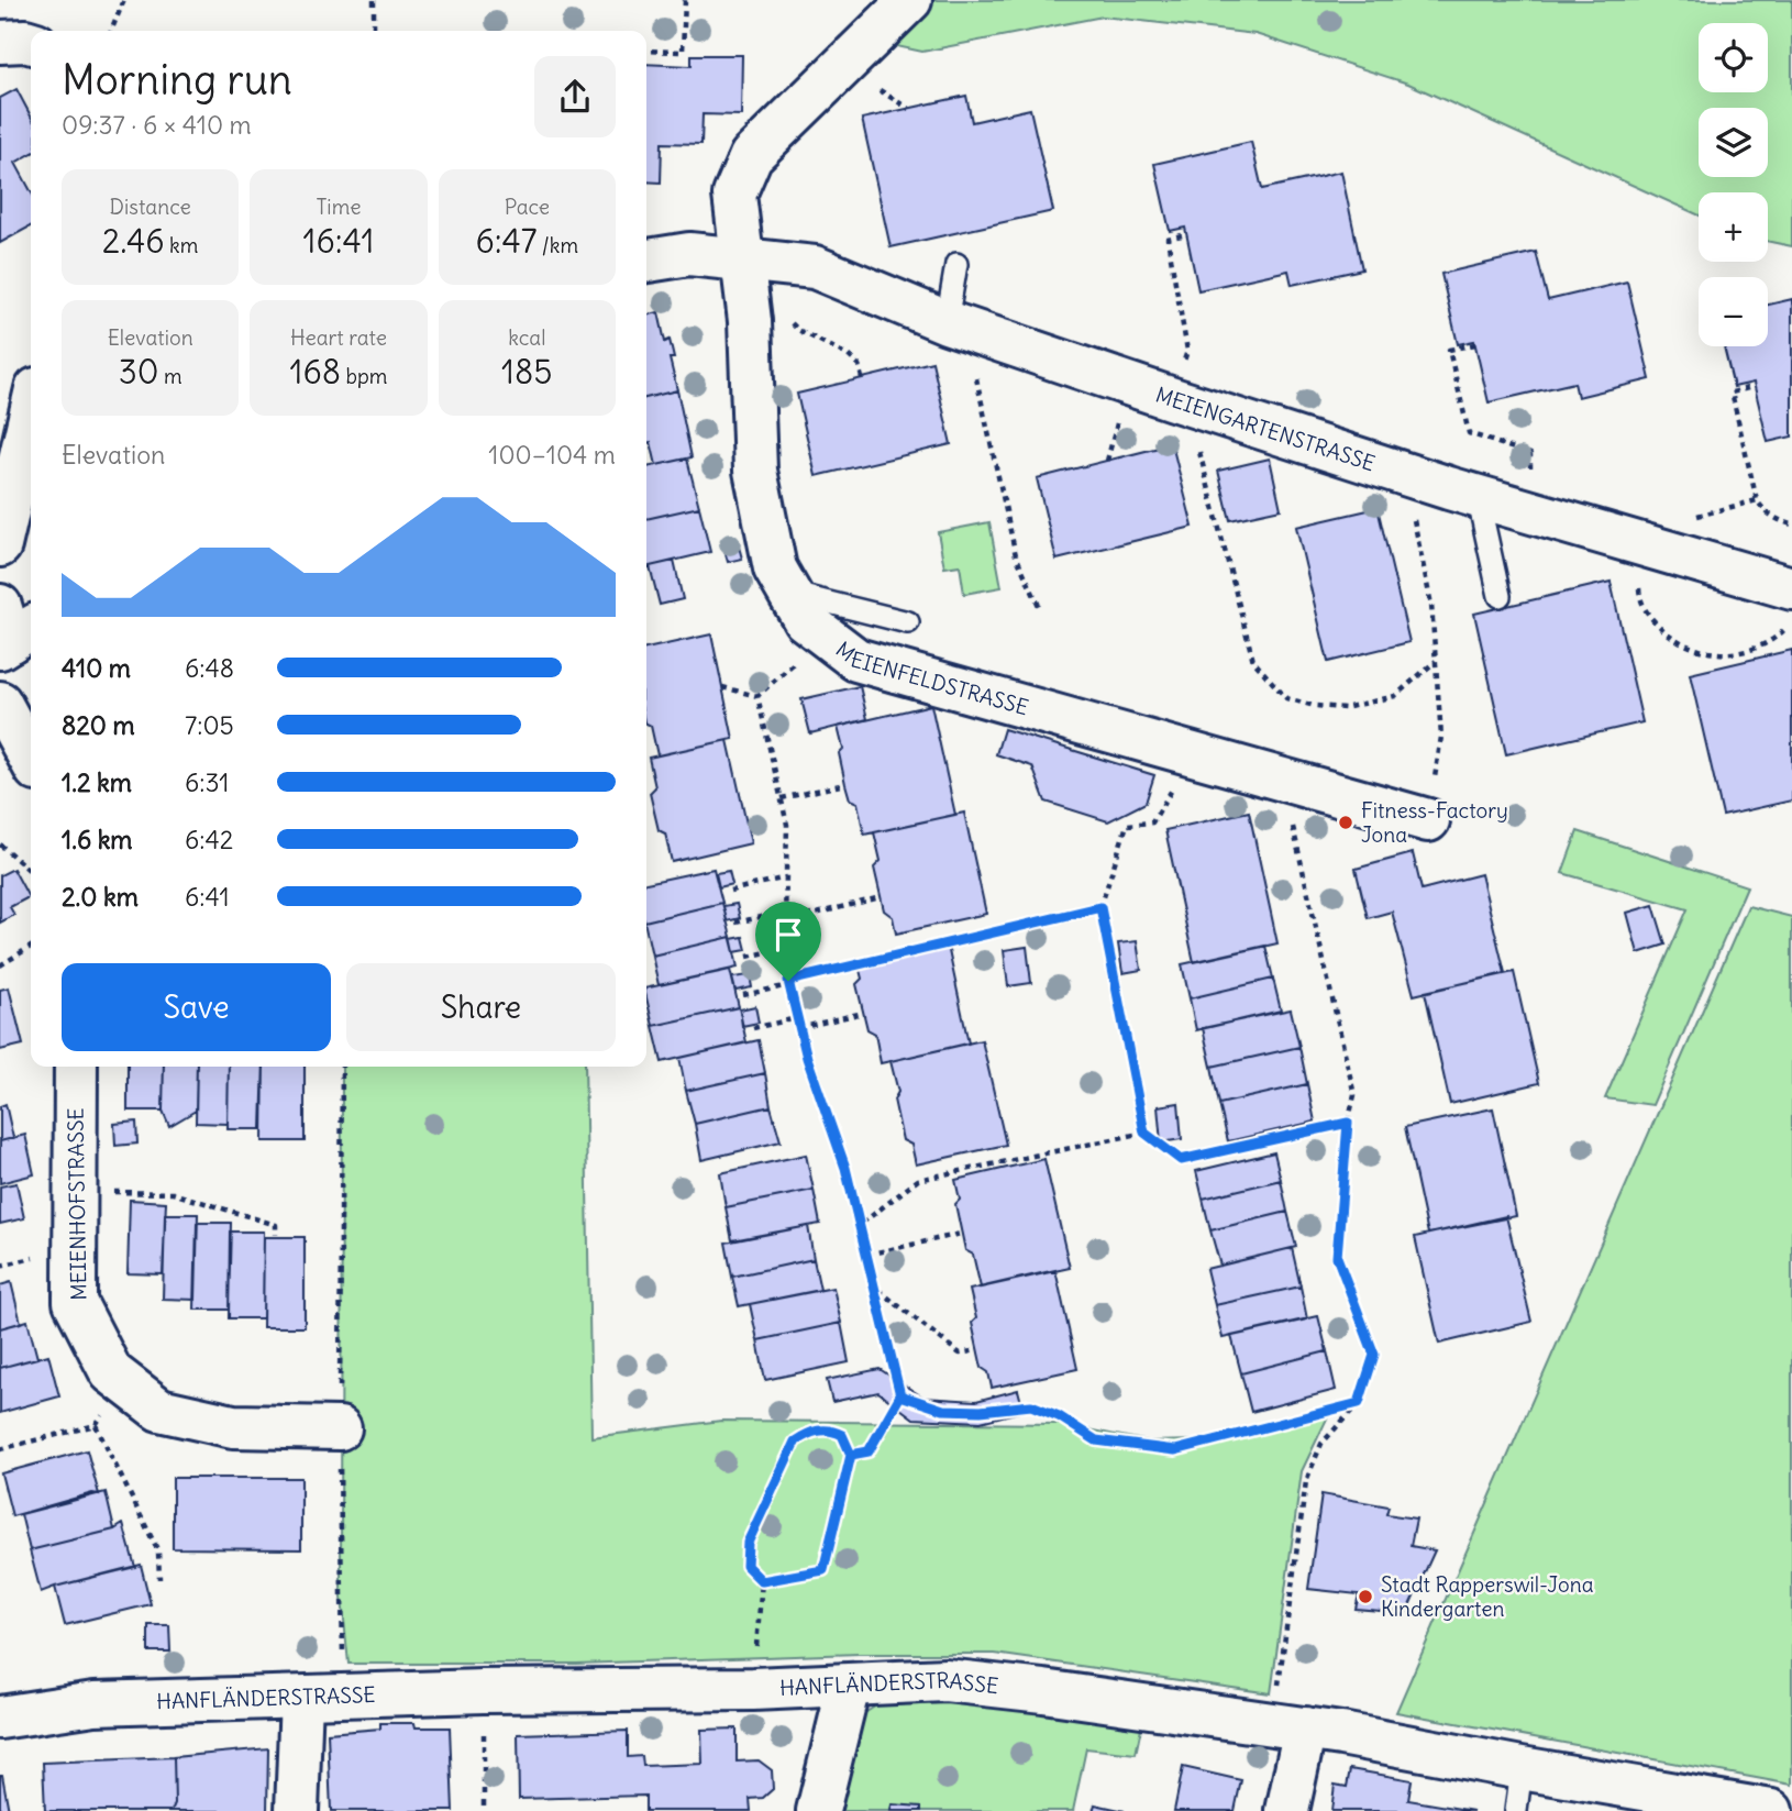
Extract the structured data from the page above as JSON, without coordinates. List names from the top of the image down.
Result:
{
  "streets": {
    "street": [
      "MEIENGARTENSTRASSE",
      "MEIENFELDSTRASSE",
      "MEIENHOFSTRASSE",
      "HANFLÄNDERSTRASSE"
    ]
  },
  "crossings": [
    ["MEIENGARTENSTRASSE", "MEIENFELDSTRASSE"]
  ],
  "places": ["Fitness-Factory Jona", "Stadt Rapperswil-Jona Kindergarten"],
  "page": {
    "map_buttons": ["+", "−"],
    "heading": ["Morning run", "09:37 · 6 × 410 m"],
    "stats": [
      ["Distance", "2.46 km"],
      ["Time", "16:41"],
      ["Pace", "6:47 /km"],
      ["Elevation", "30 m"],
      ["Heart rate", "168 bpm"],
      ["kcal", "185"]
    ],
    "chart": ["Elevation", "100–104 m"],
    "list": [
      {
        "name": "410 m",
        "note": "6:48"
      },
      {
        "name": "820 m",
        "note": "7:05"
      },
      {
        "name": "1.2 km",
        "note": "6:31"
      },
      {
        "name": "1.6 km",
        "note": "6:42"
      },
      {
        "name": "2.0 km",
        "note": "6:41"
      }
    ],
    "buttons": ["Save", "Share"]
  }
}
